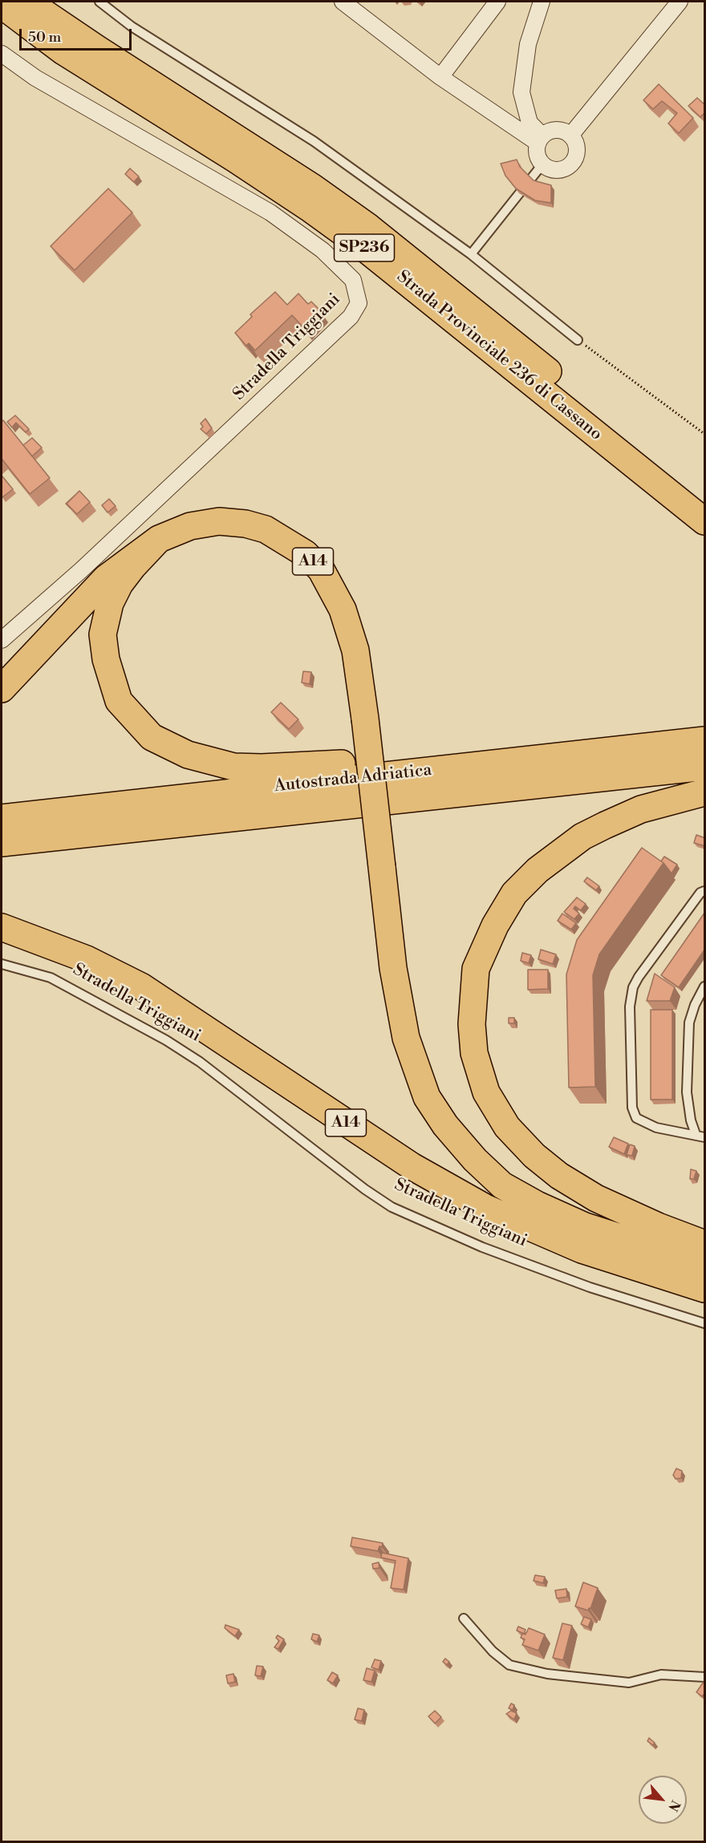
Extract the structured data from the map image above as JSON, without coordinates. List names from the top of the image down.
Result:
{
  "streets": {
    "highway": [
      "SP236",
      "Strada Provinciale 236 di Cassano",
      "A14",
      "Autostrada Adriatica"
    ],
    "street": ["Stradella Triggiani"]
  },
  "crossings": [
    ["A14", "Autostrada Adriatica"]
  ],
  "scale_bar": "50 m",
  "north": "bottom right"
}
